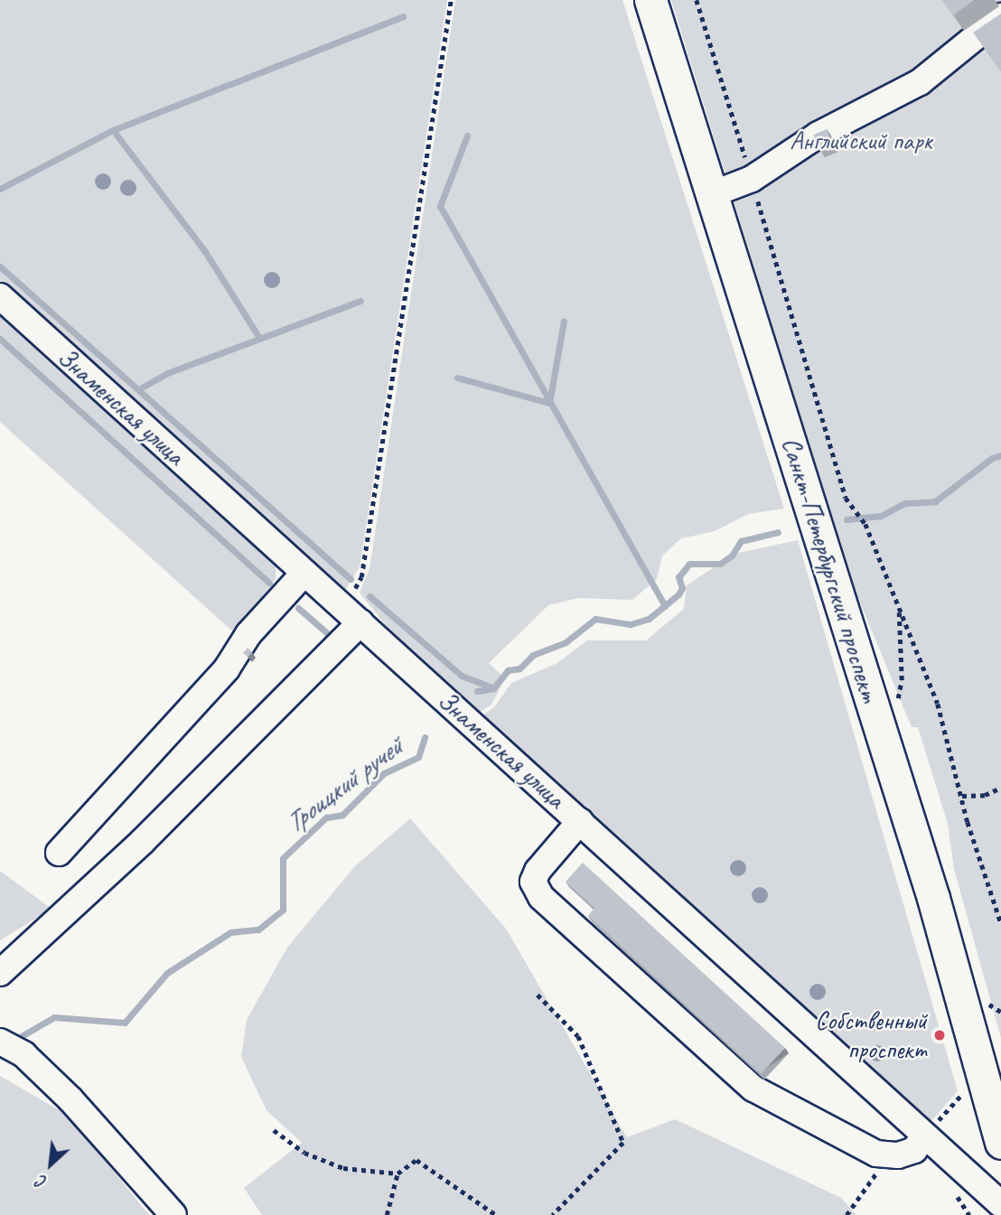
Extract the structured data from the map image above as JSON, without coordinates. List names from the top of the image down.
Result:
{
  "streets": {
    "main road": ["Санкт-Петербургский проспект"],
    "street": ["Знаменская улица"]
  },
  "water": ["Троицкий ручей"],
  "parks": ["Английский парк"],
  "places": ["Собственный проспект"],
  "north": "bottom left"
}
